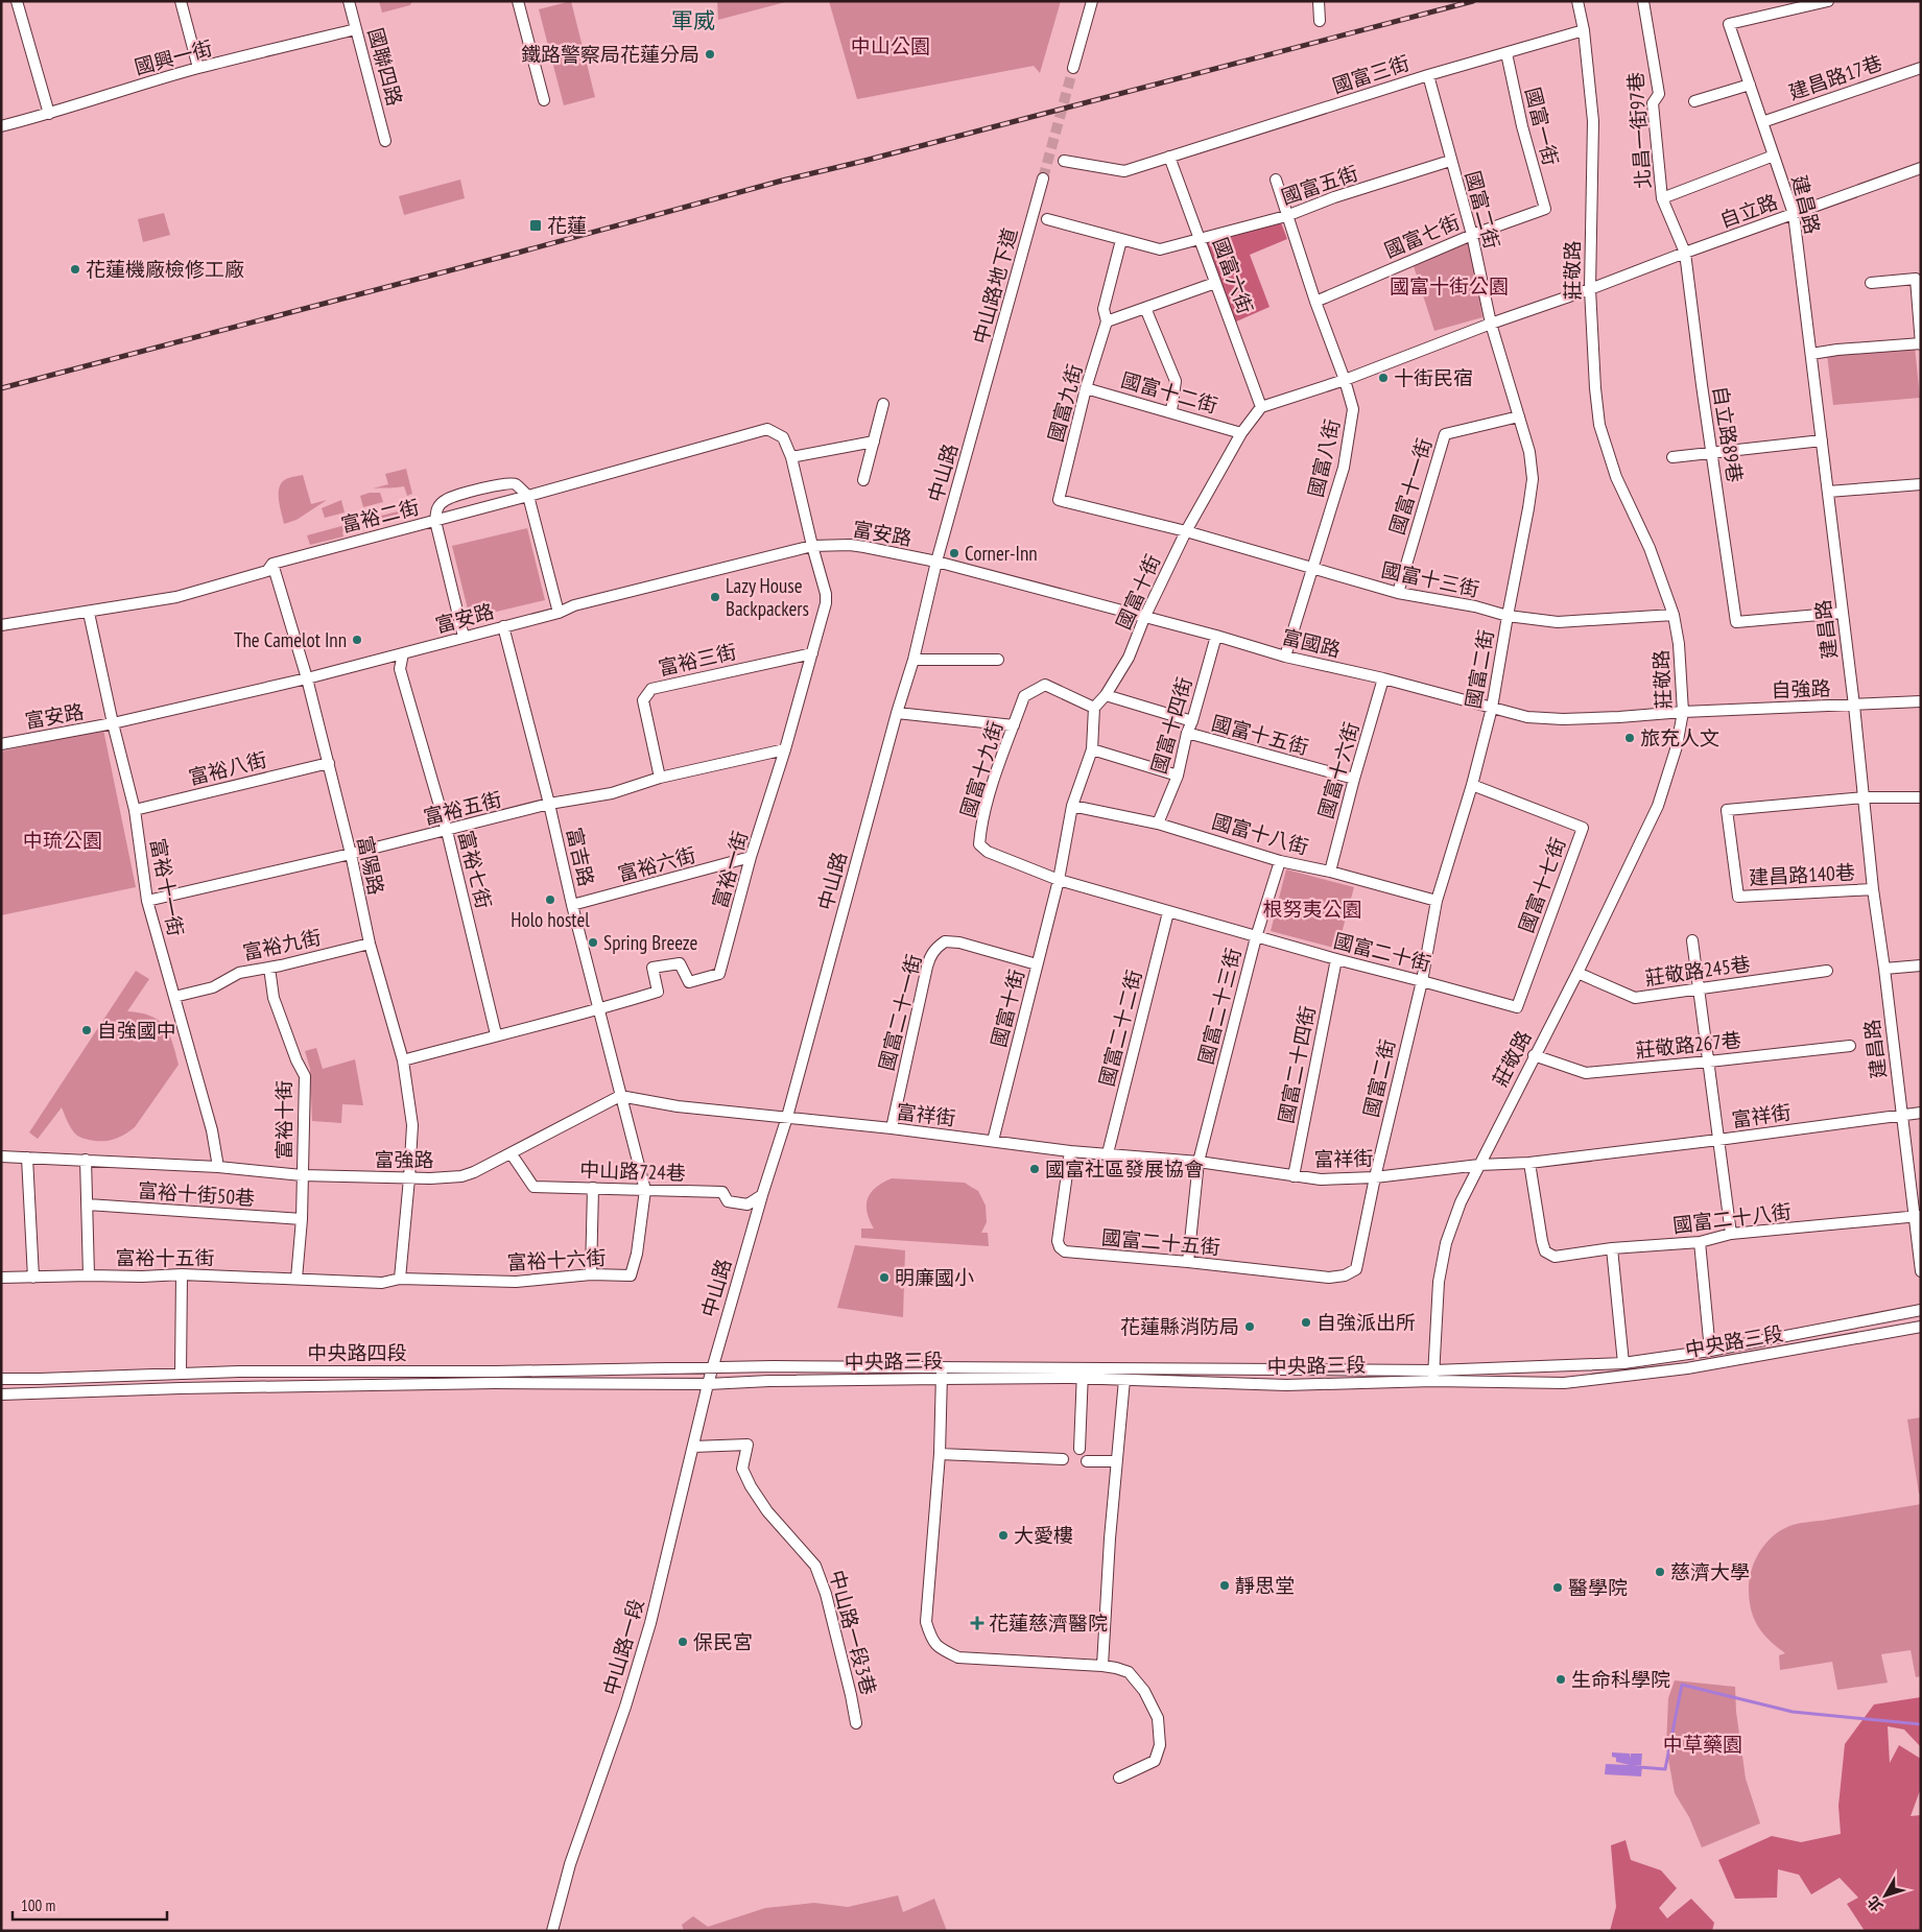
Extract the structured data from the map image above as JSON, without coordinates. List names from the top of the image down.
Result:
{
  "streets": {
    "street": [
      "國興一街",
      "國聯四路",
      "國富三街",
      "建昌路17巷",
      "國富一街",
      "北昌一街97巷",
      "國富五街",
      "建昌路",
      "國富二街",
      "自立路",
      "國富七街",
      "莊敬路",
      "國富六街",
      "中山路地下道",
      "國富十二街",
      "國富九街",
      "自立路89巷",
      "國富八街",
      "中山路",
      "國富十一街",
      "富裕二街",
      "富安路",
      "國富十三街",
      "國富十街",
      "富國路",
      "富裕三街",
      "自強路",
      "國富十四街",
      "國富十五街",
      "富裕八街",
      "國富十九街",
      "國富十六街",
      "富裕五街",
      "國富十八街",
      "富吉路",
      "富裕六街",
      "富陽路",
      "富裕七街",
      "富裕一街",
      "建昌路140巷",
      "國富十七街",
      "富裕十一街",
      "富裕九街",
      "國富二十街",
      "莊敬路245巷",
      "國富二十三街",
      "國富二十一街",
      "國富二十二街",
      "莊敬路267巷",
      "國富二十四街",
      "富祥街",
      "富裕十街",
      "富強路",
      "中山路724巷",
      "富裕十街50巷",
      "國富二十八街",
      "國富二十五街",
      "富裕十五街",
      "富裕十六街",
      "中央路三段",
      "中央路四段",
      "中山路一段3巷",
      "中山路一段"
    ]
  },
  "crossings": [
    ["國興一街", "國聯四路"],
    ["國富三街", "國富一街"],
    ["國富三街", "國富二街"],
    ["國富三街", "莊敬路"],
    ["國富三街", "國富六街"],
    ["建昌路17巷", "建昌路"],
    ["國富一街", "國富七街"],
    ["北昌一街97巷", "自立路"],
    ["北昌一街97巷", "自立路89巷"],
    ["國富五街", "國富二街"],
    ["國富五街", "國富六街"],
    ["國富五街", "國富九街"],
    ["國富五街", "國富八街"],
    ["建昌路", "自立路"],
    ["建昌路", "自立路89巷"],
    ["建昌路", "自強路"],
    ["建昌路", "建昌路140巷"],
    ["建昌路", "富祥街"],
    ["建昌路", "國富二十八街"],
    ["國富二街", "國富七街"],
    ["國富二街", "國富十一街"],
    ["國富二街", "國富十三街"],
    ["國富二街", "富國路"],
    ["國富二街", "國富十八街"],
    ["國富二街", "國富十七街"],
    ["國富二街", "國富二十街"],
    ["國富二街", "富祥街"],
    ["國富二街", "國富二十五街"],
    ["自立路", "莊敬路"],
    ["自立路", "自立路89巷"],
    ["國富七街", "國富八街"],
    ["莊敬路", "國富十三街"],
    ["莊敬路", "富國路"],
    ["莊敬路", "自強路"],
    ["莊敬路", "莊敬路245巷"],
    ["莊敬路", "莊敬路267巷"],
    ["莊敬路", "富祥街"],
    ["莊敬路", "中央路三段"],
    ["國富六街", "國富十街"],
    ["中山路地下道", "中山路"],
    ["國富十二街", "國富九街"],
    ["國富十二街", "國富十街"],
    ["國富九街", "國富十三街"],
    ["國富八街", "國富十三街"],
    ["國富八街", "富國路"],
    ["中山路", "富安路"],
    ["中山路", "富國路"],
    ["中山路", "富祥街"],
    ["中山路", "中山路724巷"],
    ["中山路", "中央路三段"],
    ["中山路", "中央路四段"],
    ["中山路", "中山路一段"],
    ["國富十一街", "國富十三街"],
    ["富裕二街", "富陽路"],
    ["富裕二街", "富裕一街"],
    ["富裕二街", "富裕十一街"],
    ["富安路", "富國路"],
    ["富安路", "富吉路"],
    ["富安路", "富陽路"],
    ["富安路", "富裕七街"],
    ["富安路", "富裕一街"],
    ["富安路", "富裕十一街"],
    ["國富十三街", "國富十街"],
    ["國富十街", "富國路"],
    ["國富十街", "國富十九街"],
    ["國富十街", "國富十八街"],
    ["國富十街", "國富二十街"],
    ["國富十街", "國富二十一街"],
    ["國富十街", "富祥街"],
    ["富國路", "自強路"],
    ["富國路", "國富十四街"],
    ["富國路", "國富十六街"],
    ["富裕三街", "富裕五街"],
    ["富裕三街", "富裕一街"],
    ["國富十四街", "國富十五街"],
    ["國富十四街", "國富十八街"],
    ["國富十五街", "國富十六街"],
    ["富裕八街", "富陽路"],
    ["富裕八街", "富裕十一街"],
    ["國富十九街", "國富二十街"],
    ["國富十六街", "國富十八街"],
    ["富裕五街", "富吉路"],
    ["富裕五街", "富陽路"],
    ["富裕五街", "富裕七街"],
    ["富裕五街", "富裕一街"],
    ["富裕五街", "富裕十一街"],
    ["國富十八街", "國富二十三街"],
    ["富吉路", "富裕六街"],
    ["富吉路", "富裕一街"],
    ["富吉路", "富強路"],
    ["富吉路", "富裕十六街"],
    ["富裕六街", "富裕一街"],
    ["富陽路", "富裕一街"],
    ["富陽路", "富裕九街"],
    ["富陽路", "富強路"],
    ["富裕七街", "富裕一街"],
    ["國富十七街", "國富二十街"],
    ["富裕十一街", "富裕九街"],
    ["富裕十一街", "富強路"],
    ["富裕九街", "富裕十街"],
    ["國富二十街", "國富二十三街"],
    ["國富二十街", "國富二十二街"],
    ["國富二十街", "國富二十四街"],
    ["國富二十三街", "富祥街"],
    ["國富二十三街", "國富二十五街"],
    ["國富二十一街", "富祥街"],
    ["國富二十二街", "富祥街"],
    ["國富二十四街", "富祥街"],
    ["富祥街", "國富二十八街"],
    ["富祥街", "國富二十五街"],
    ["富裕十街", "富強路"],
    ["富裕十街", "富裕十街50巷"],
    ["富裕十街", "富裕十五街"],
    ["富強路", "中山路724巷"],
    ["富強路", "富裕十六街"],
    ["中山路724巷", "富裕十六街"],
    ["富裕十五街", "富裕十六街"],
    ["中央路三段", "中央路四段"],
    ["中央路三段", "中山路一段"],
    ["中央路四段", "中山路一段"],
    ["中山路一段3巷", "中山路一段"]
  ],
  "districts": ["軍威"],
  "parks": [
    "中山公園",
    "國富十街公園",
    "中琉公園",
    "根努夷公園",
    "中草藥園"
  ],
  "places": {
    "other": [
      "鐵路警察局花蓮分局",
      "花蓮機廠檢修工廠",
      "十街民宿",
      "Corner-Inn",
      "Lazy House Backpackers",
      "The Camelot Inn",
      "旅充人文",
      "Holo hostel",
      "Spring Breeze",
      "自強國中",
      "國富社區發展協會",
      "明廉國小",
      "自強派出所",
      "花蓮縣消防局",
      "大愛樓",
      "慈濟大學",
      "靜思堂",
      "醫學院",
      "保民宮",
      "生命科學院"
    ],
    "transit": ["花蓮"],
    "health": ["花蓮慈濟醫院"]
  },
  "scale_bar": "100 m",
  "north": "bottom left"
}
